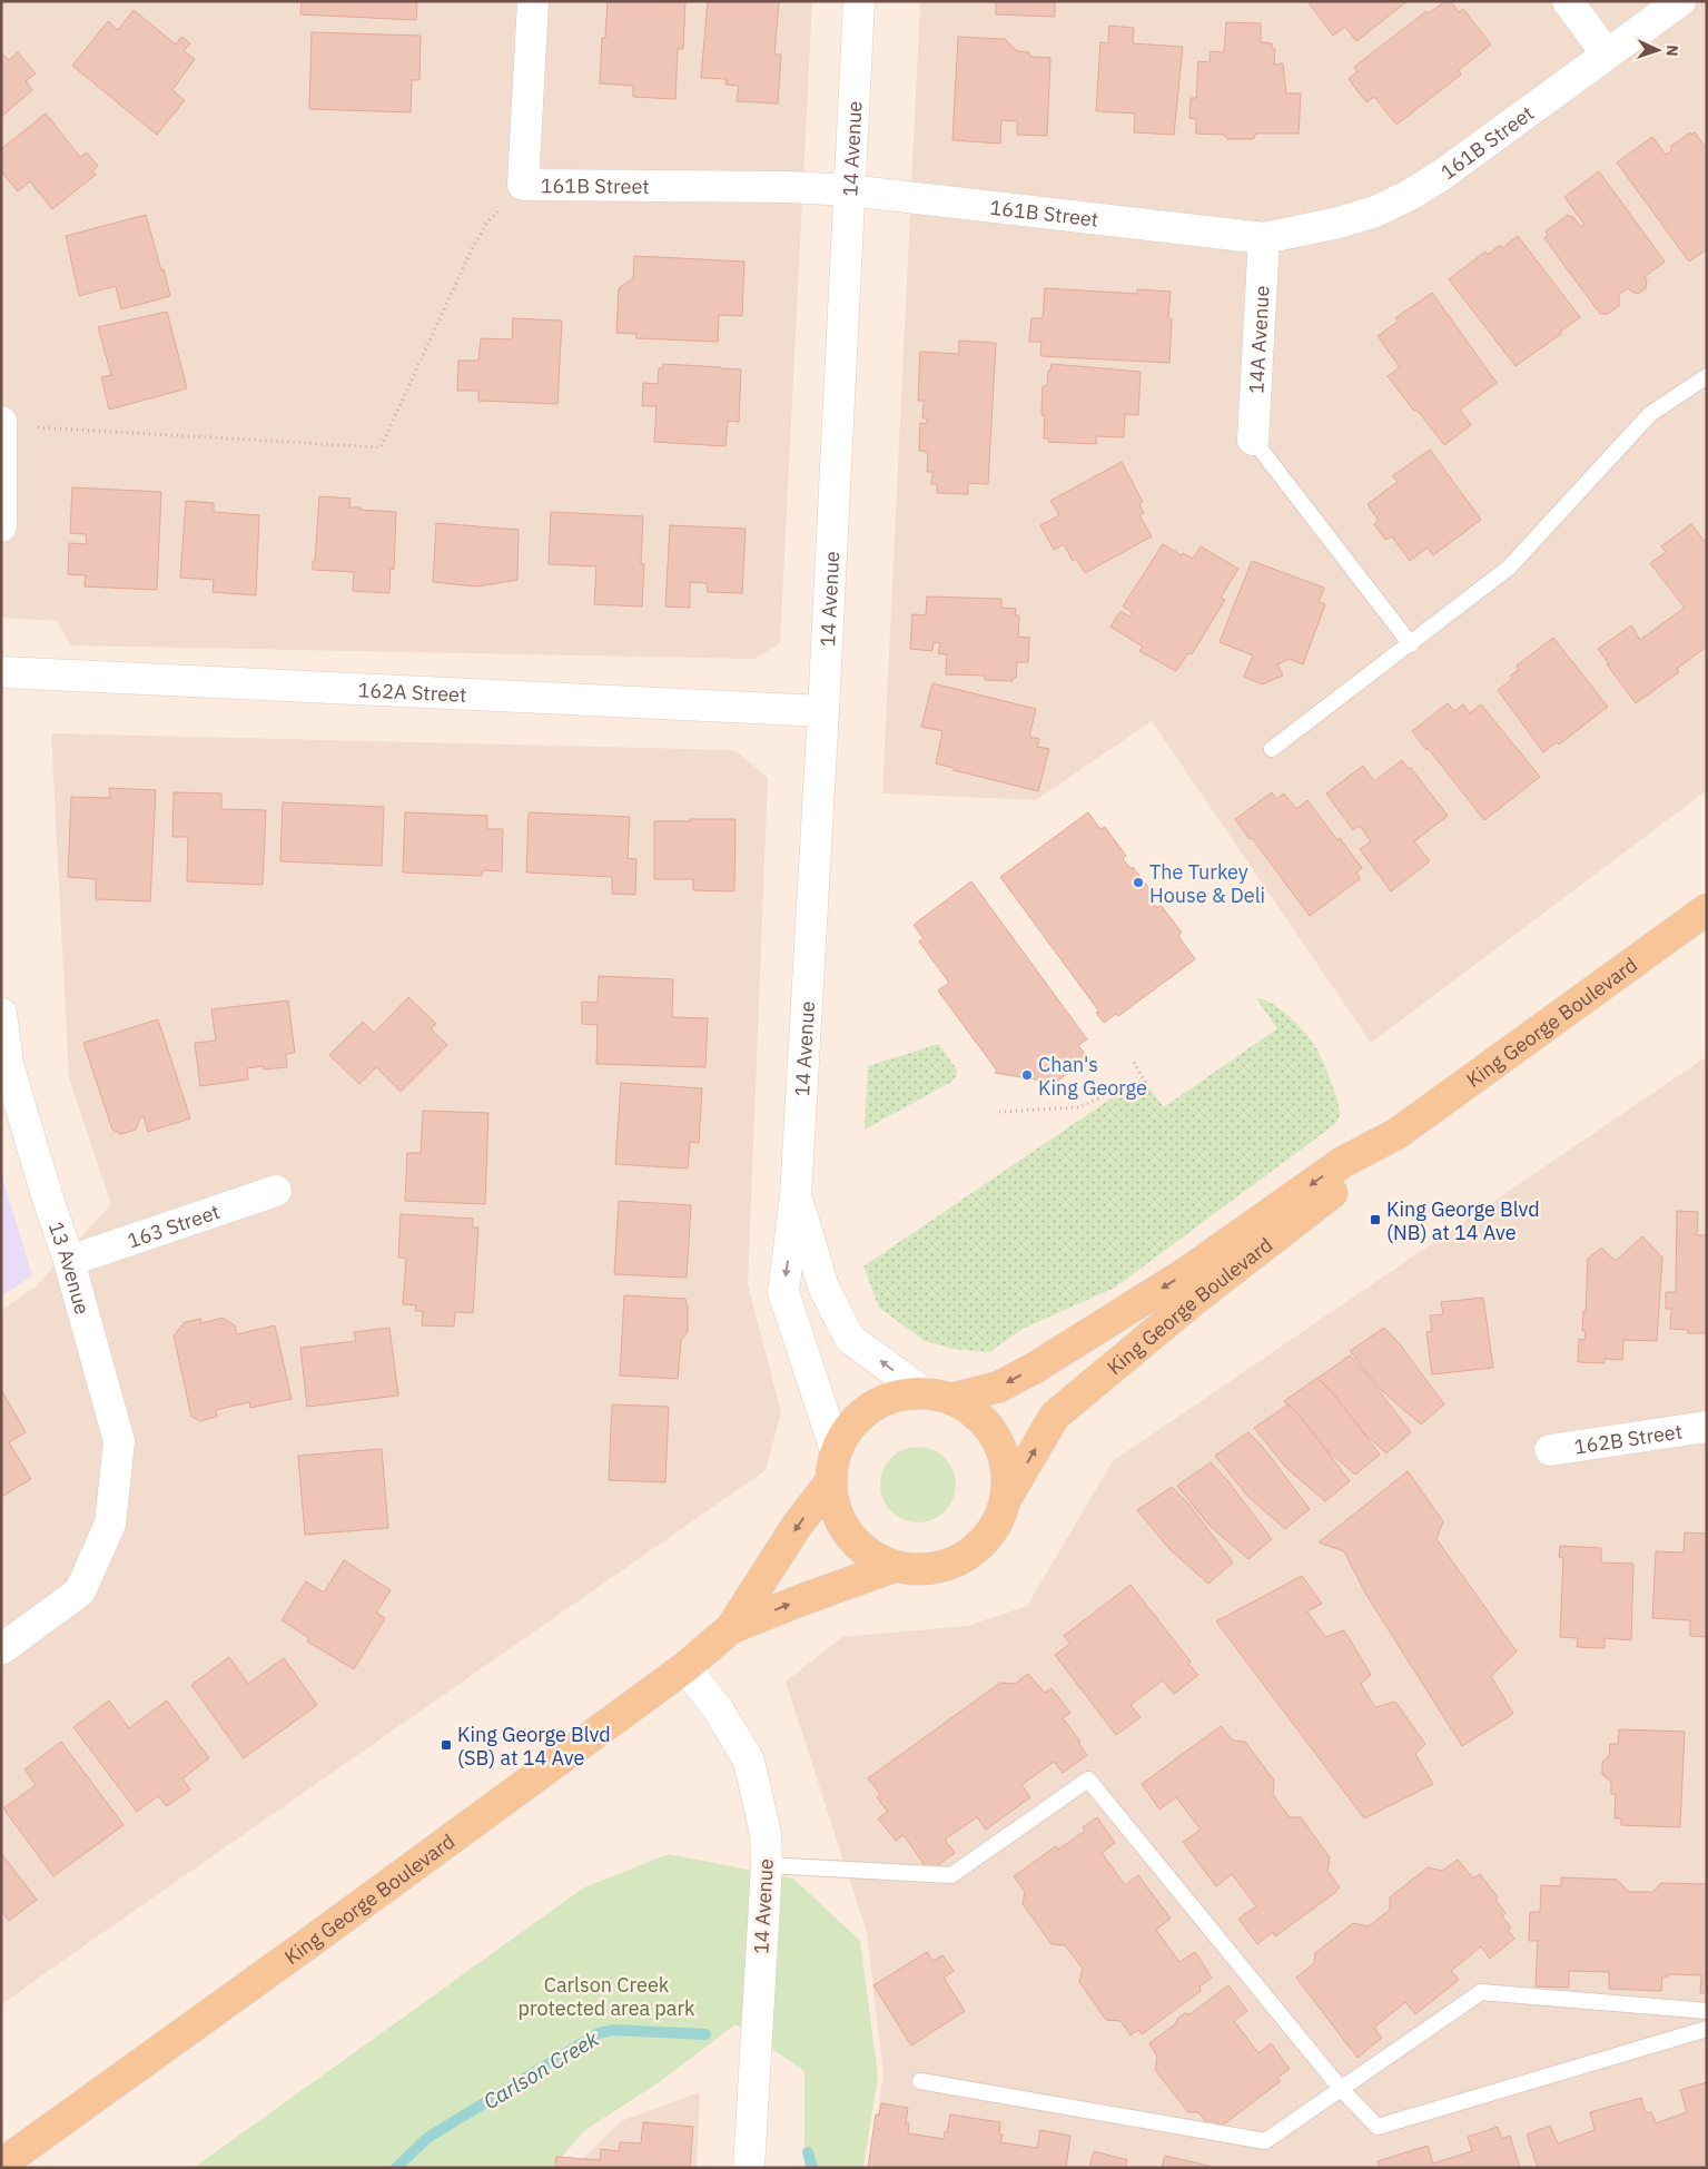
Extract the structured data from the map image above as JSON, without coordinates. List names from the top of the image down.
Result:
{
  "streets": {
    "main road": ["King George Boulevard"],
    "street": [
      "161B Street",
      "14 Avenue",
      "14A Avenue",
      "162A Street",
      "163 Street",
      "13 Avenue",
      "162B Street"
    ]
  },
  "crossings": [
    ["161B Street", "14 Avenue"],
    ["161B Street", "14A Avenue"],
    ["14 Avenue", "162A Street"],
    ["14 Avenue", "King George Boulevard"],
    ["163 Street", "13 Avenue"]
  ],
  "water": ["Carlson Creek"],
  "parks": ["Carlson Creek protected area park"],
  "places": {
    "other": ["The Turkey House & Deli", "Chan's King George"],
    "transit": ["King George Blvd (NB) at 14 Ave", "King George Blvd (SB) at 14 Ave"]
  },
  "north": "right"
}
